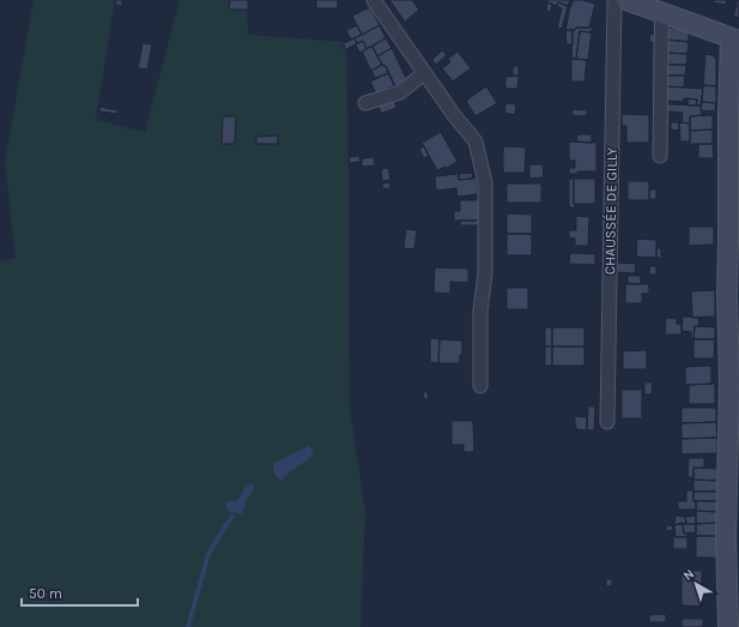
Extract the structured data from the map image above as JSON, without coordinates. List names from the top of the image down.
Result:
{
  "streets": {
    "street": ["CHAUSSÉE DE GILLY"]
  },
  "scale_bar": "50 m",
  "north": "top left"
}
